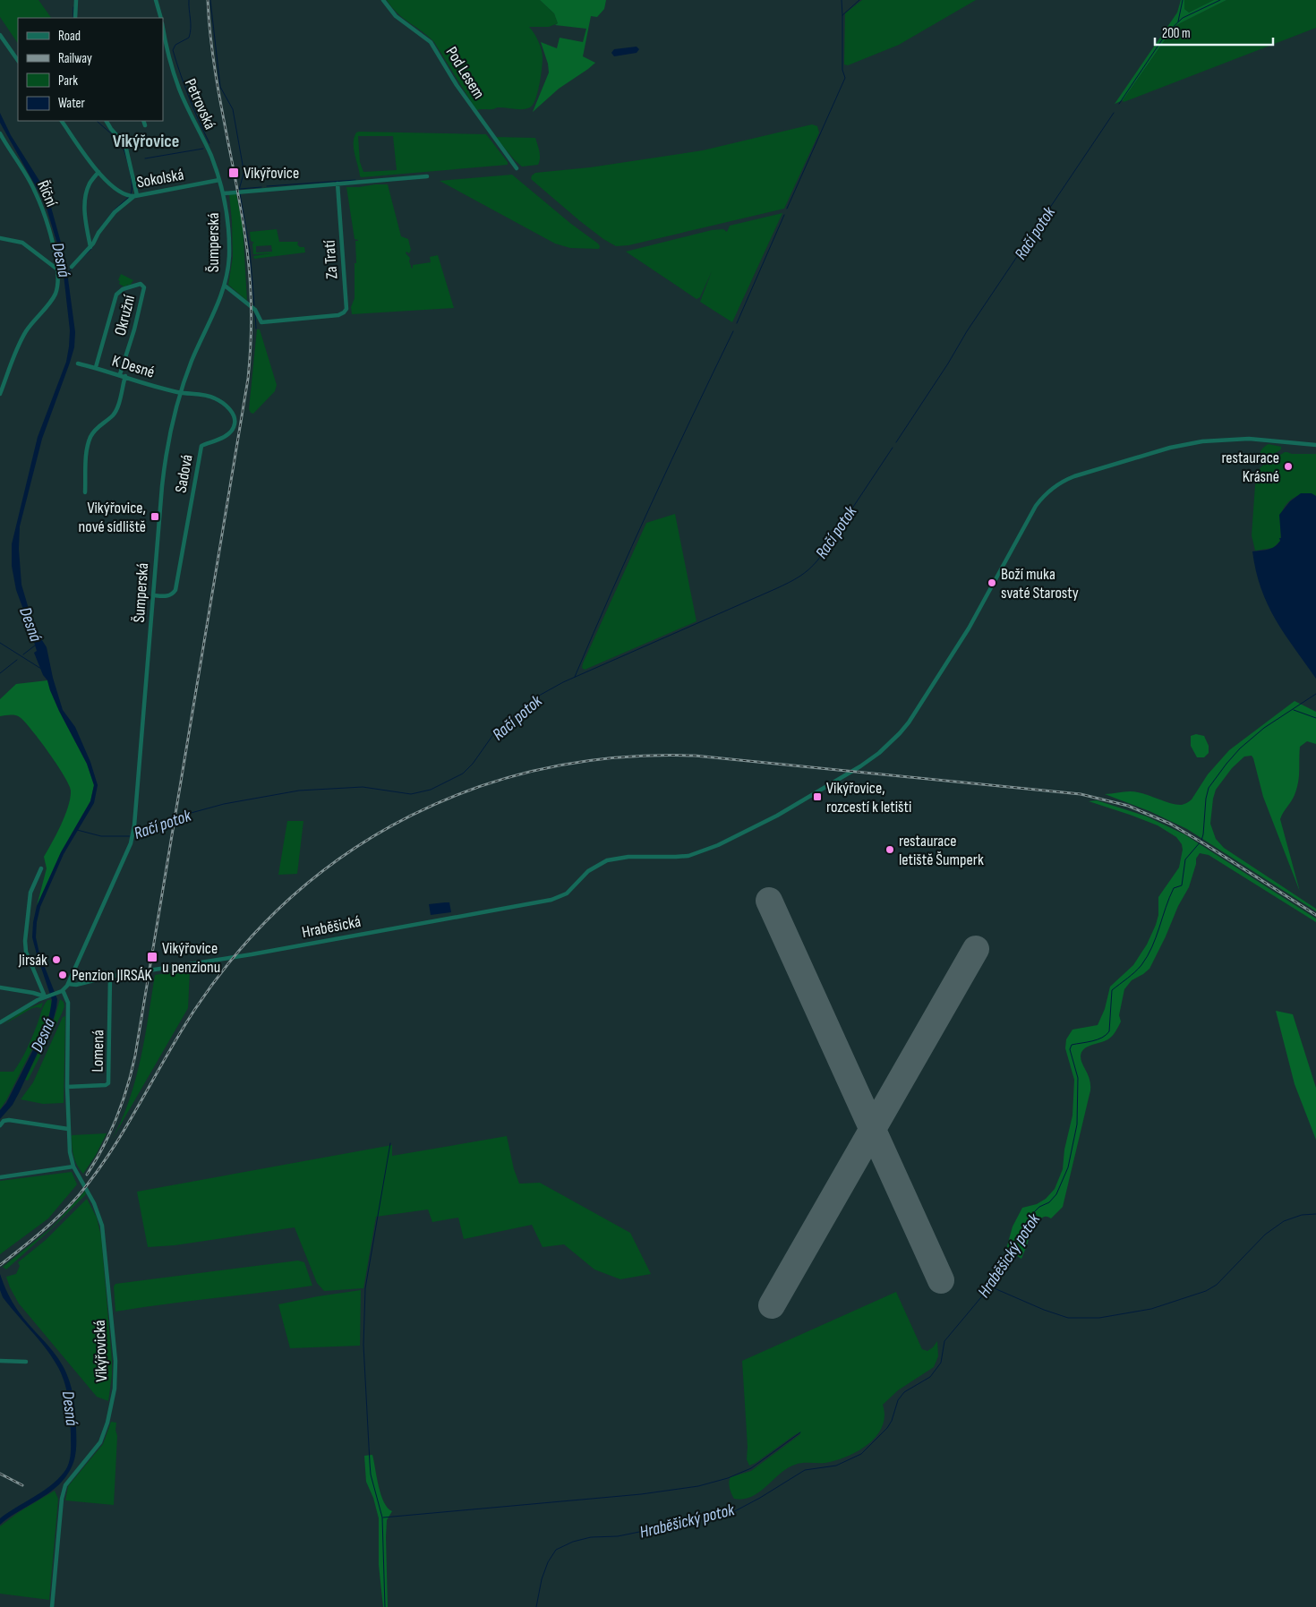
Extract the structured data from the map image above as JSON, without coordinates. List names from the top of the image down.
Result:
{
  "streets": {
    "street": [
      "Pod Lesem",
      "Petrovská",
      "Sokolská",
      "Říční",
      "Šumperská",
      "Za Tratí",
      "Okružní",
      "K Desné",
      "Sadová",
      "Hraběšická",
      "Lomená",
      "Vikýřovická"
    ]
  },
  "crossings": [
    ["Petrovská", "Sokolská"],
    ["Petrovská", "Šumperská"],
    ["Šumperská", "Za Tratí"],
    ["Šumperská", "K Desné"],
    ["Šumperská", "Sadová"],
    ["Šumperská", "Hraběšická"],
    ["Šumperská", "Vikýřovická"],
    ["Okružní", "K Desné"],
    ["K Desné", "Sadová"],
    ["Hraběšická", "Lomená"],
    ["Lomená", "Vikýřovická"]
  ],
  "districts": ["Vikýřovice"],
  "water": ["Račí potok", "Desná", "Hraběšický potok"],
  "places": {
    "transit": [
      "Vikýřovice",
      "Vikýřovice, nové sídliště",
      "Vikýřovice, rozcestí k letišti",
      "Vikýřovice u penzionu"
    ],
    "other": [
      "restaurace Krásné",
      "Boží muka svaté Starosty",
      "restaurace letiště Šumperk",
      "Jirsák",
      "Penzion JIRSÁK"
    ]
  },
  "legend": [
    "Road",
    "Railway",
    "Park",
    "Water"
  ],
  "scale_bar": "200 m"
}
